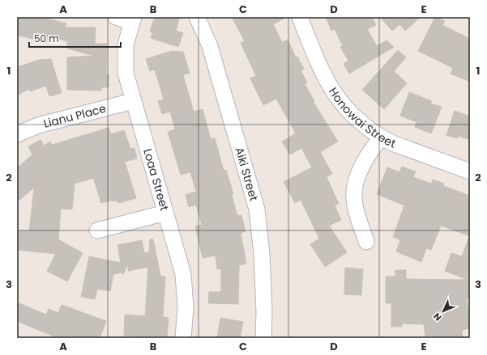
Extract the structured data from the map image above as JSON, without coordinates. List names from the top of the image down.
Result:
{
  "streets": {
    "street": [
      "Lianu Place",
      "Honowai Street",
      "Aiki Street",
      "Loaa Street"
    ]
  },
  "crossings": [
    ["Lianu Place", "Loaa Street"]
  ],
  "scale_bar": "50 m",
  "north": "bottom left",
  "grid": {
    "columns": [
      "A",
      "B",
      "C",
      "D",
      "E"
    ],
    "rows": ["1", "2", "3"]
  }
}
